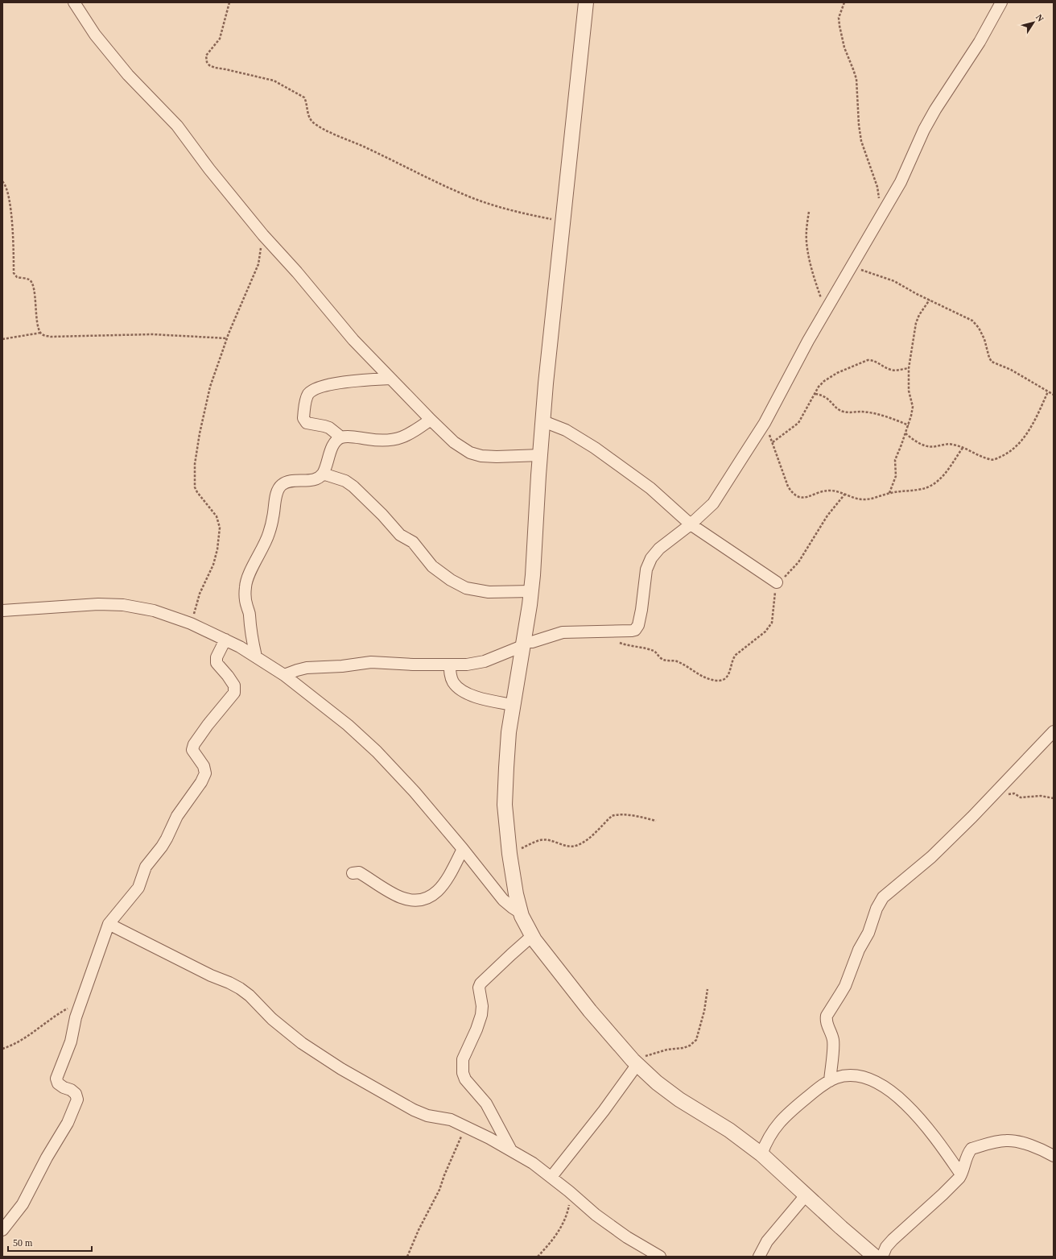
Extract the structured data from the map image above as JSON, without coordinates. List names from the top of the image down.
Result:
{
  "scale_bar": "50 m",
  "north": "top right"
}
